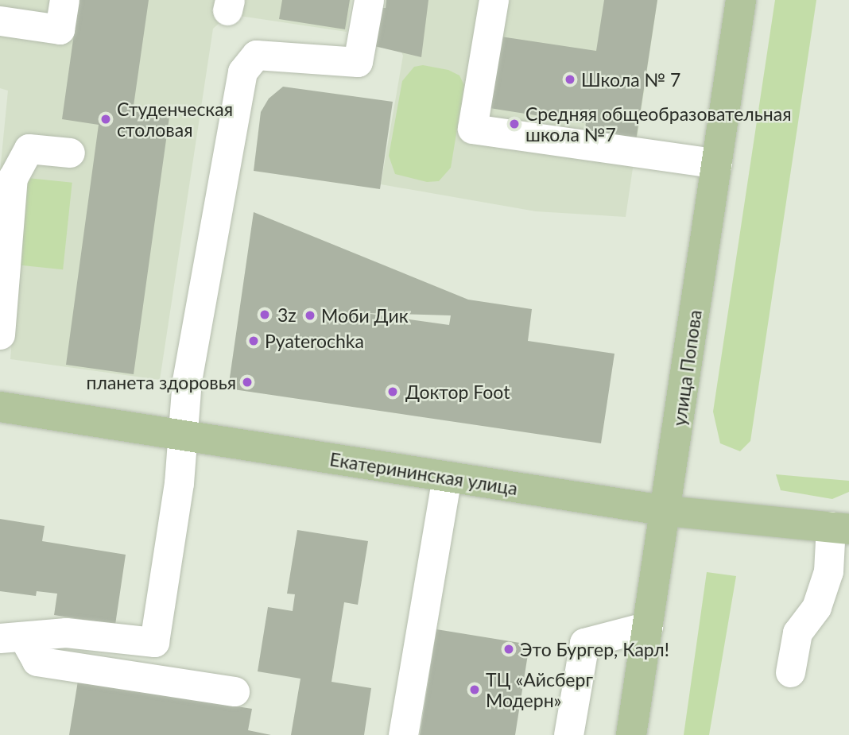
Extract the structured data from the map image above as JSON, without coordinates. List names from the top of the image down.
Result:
{
  "streets": {
    "main road": ["улица Попова", "Екатерининская улица"]
  },
  "crossings": [
    ["улица Попова", "Екатерининская улица"]
  ],
  "places": [
    "Школа № 7",
    "Студенческая столовая",
    "Средняя общеобразовательная школа №7",
    "3z",
    "Моби Дик",
    "Pyaterochka",
    "планета здоровья",
    "Доктор Foot",
    "Это Бургер, Карл!",
    "ТЦ «Айсберг Модерн»"
  ]
}
